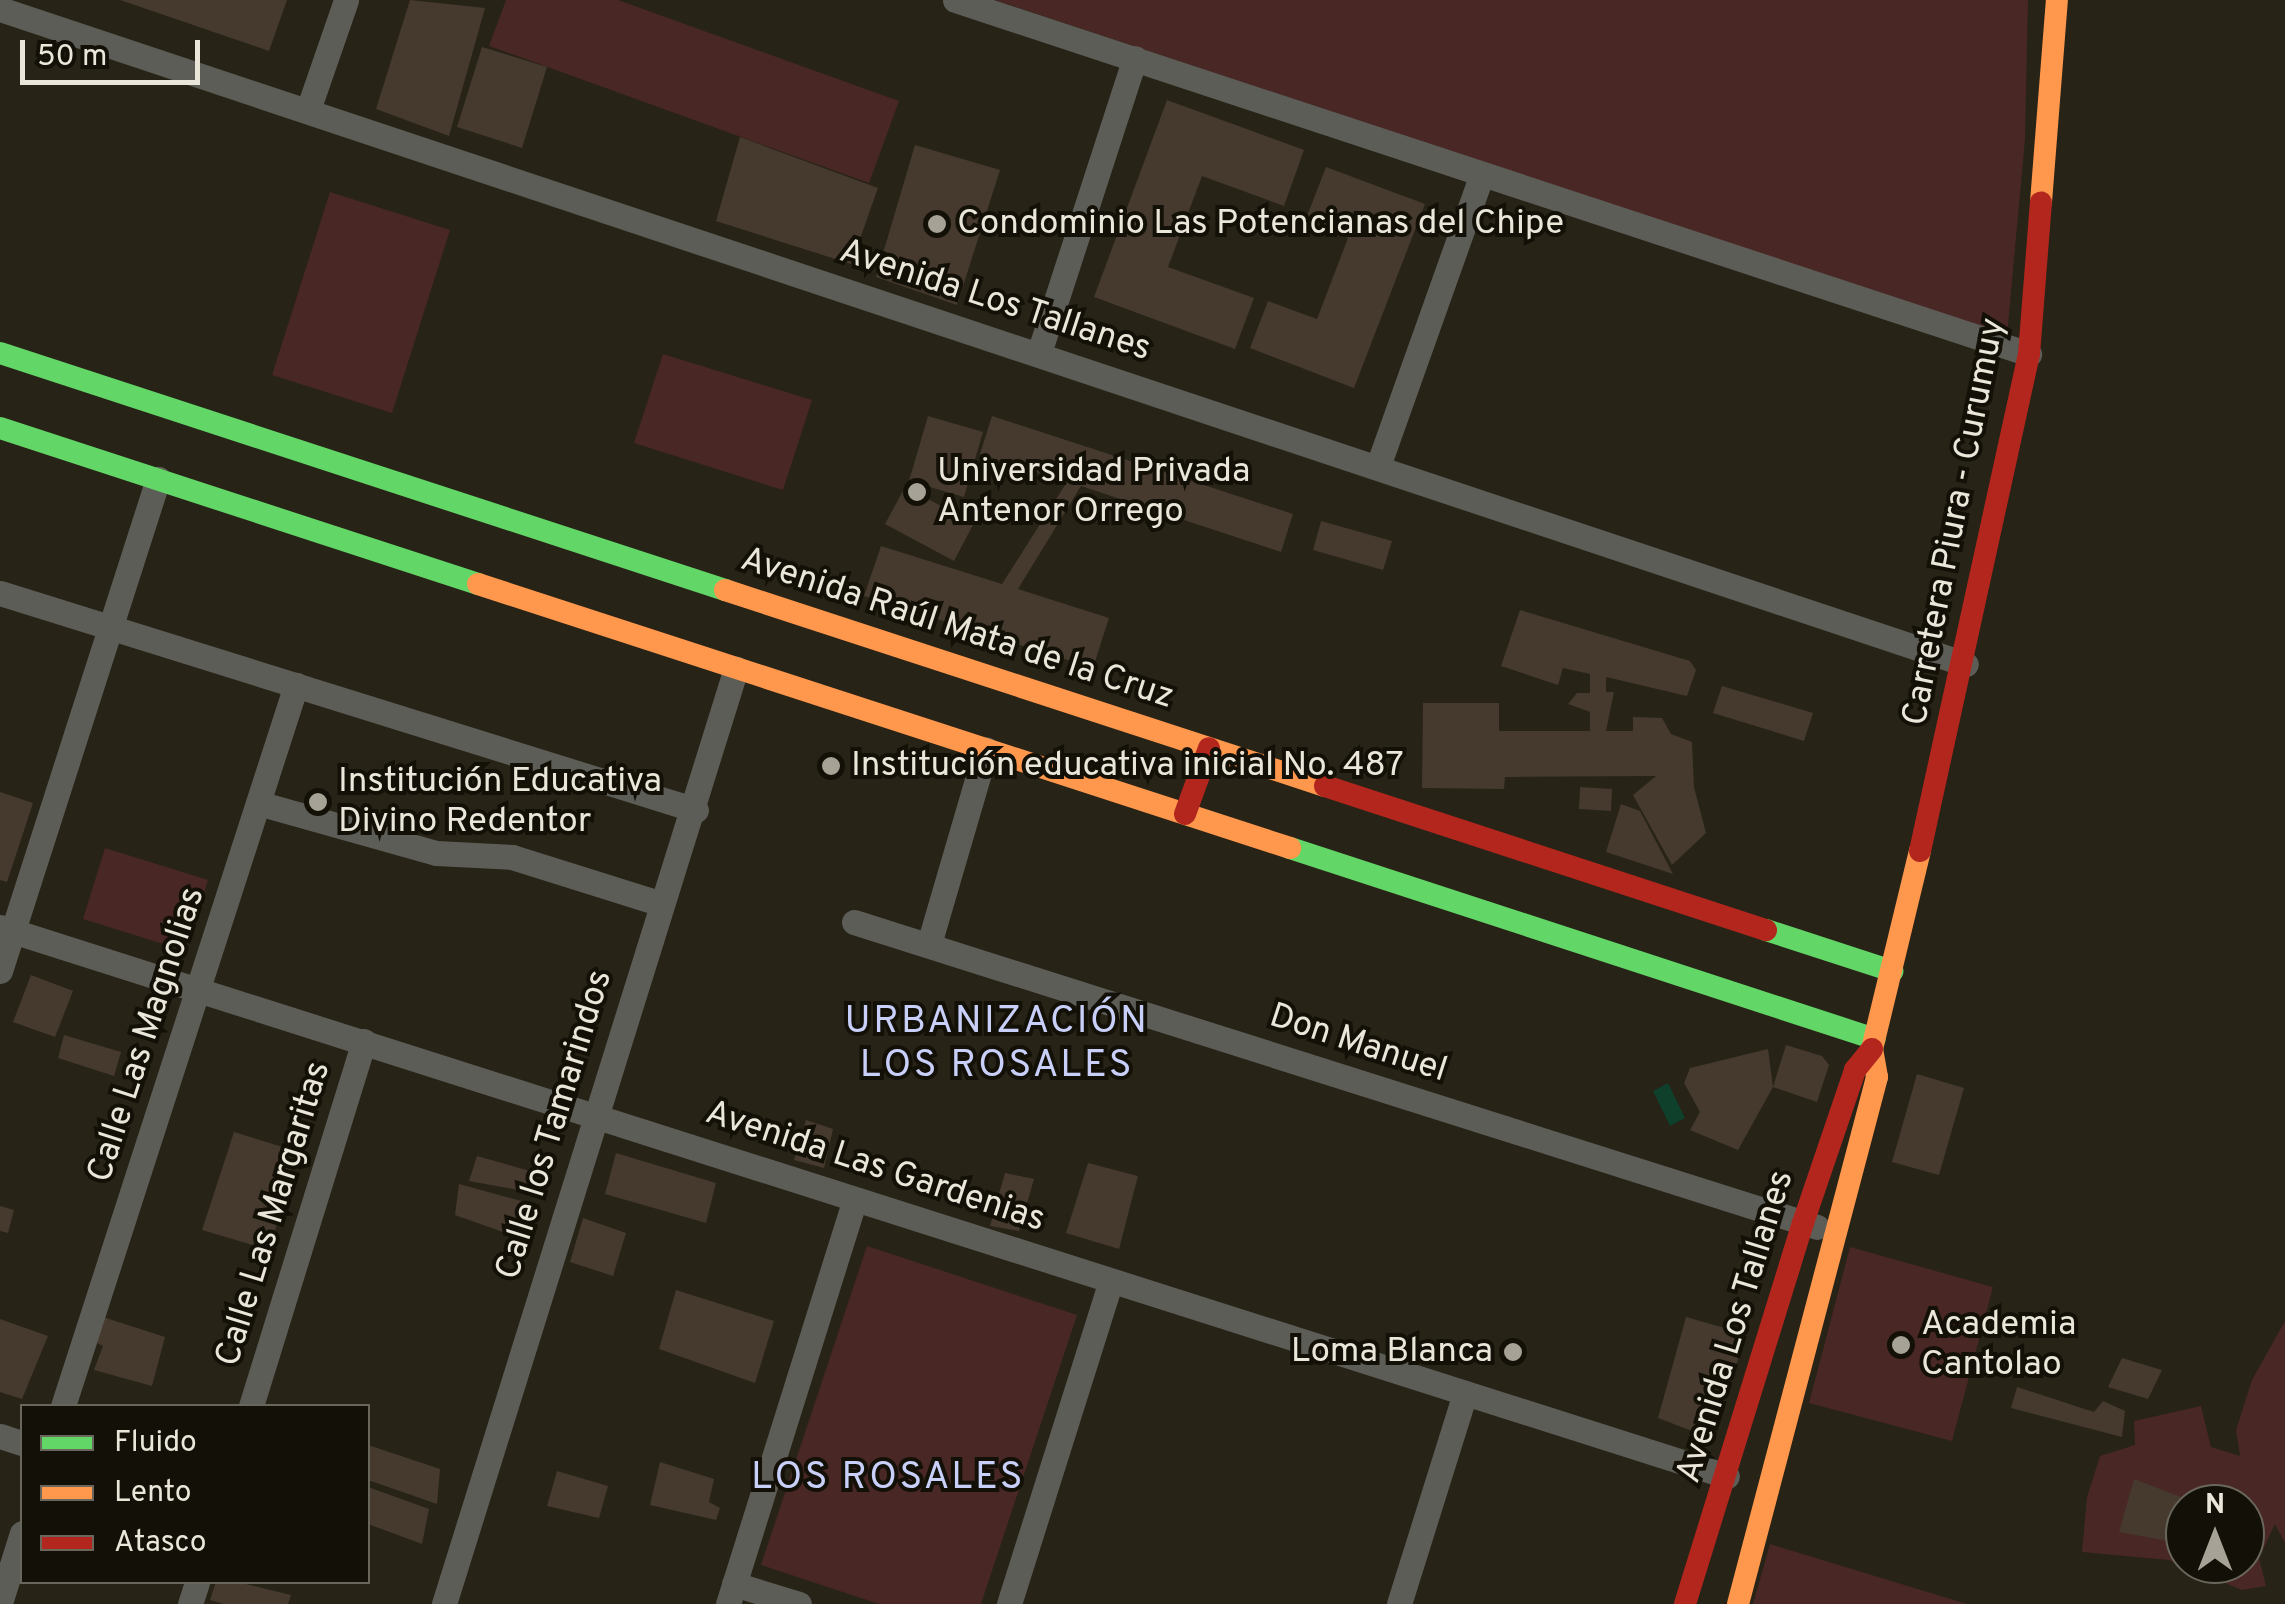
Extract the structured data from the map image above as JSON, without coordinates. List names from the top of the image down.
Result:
{
  "streets": {
    "main road": ["Avenida Los Tallanes", "Carretera Piura - Curumuy", "Avenida Raúl Mata de la Cruz"],
    "street": [
      "Calle Las Magnolias",
      "Don Manuel",
      "Calle los Tamarindos",
      "Avenida Las Gardenias",
      "Calle Las Margaritas"
    ]
  },
  "crossings": [
    ["Avenida Los Tallanes", "Carretera Piura - Curumuy"],
    ["Avenida Los Tallanes", "Don Manuel"],
    ["Avenida Los Tallanes", "Avenida Las Gardenias"],
    ["Carretera Piura - Curumuy", "Avenida Raúl Mata de la Cruz"],
    ["Calle Las Magnolias", "Avenida Las Gardenias"],
    ["Calle los Tamarindos", "Avenida Las Gardenias"],
    ["Avenida Las Gardenias", "Calle Las Margaritas"]
  ],
  "districts": ["URBANIZACIÓN LOS ROSALES", "LOS ROSALES"],
  "places": [
    "Condominio Las Potencianas del Chipe",
    "Universidad Privada Antenor Orrego",
    "Institución educativa inicial No. 487",
    "Institución Educativa Divino Redentor",
    "Academia Cantolao",
    "Loma Blanca"
  ],
  "legend": ["Fluido", "Lento", "Atasco"],
  "scale_bar": "50 m",
  "north": "top"
}
